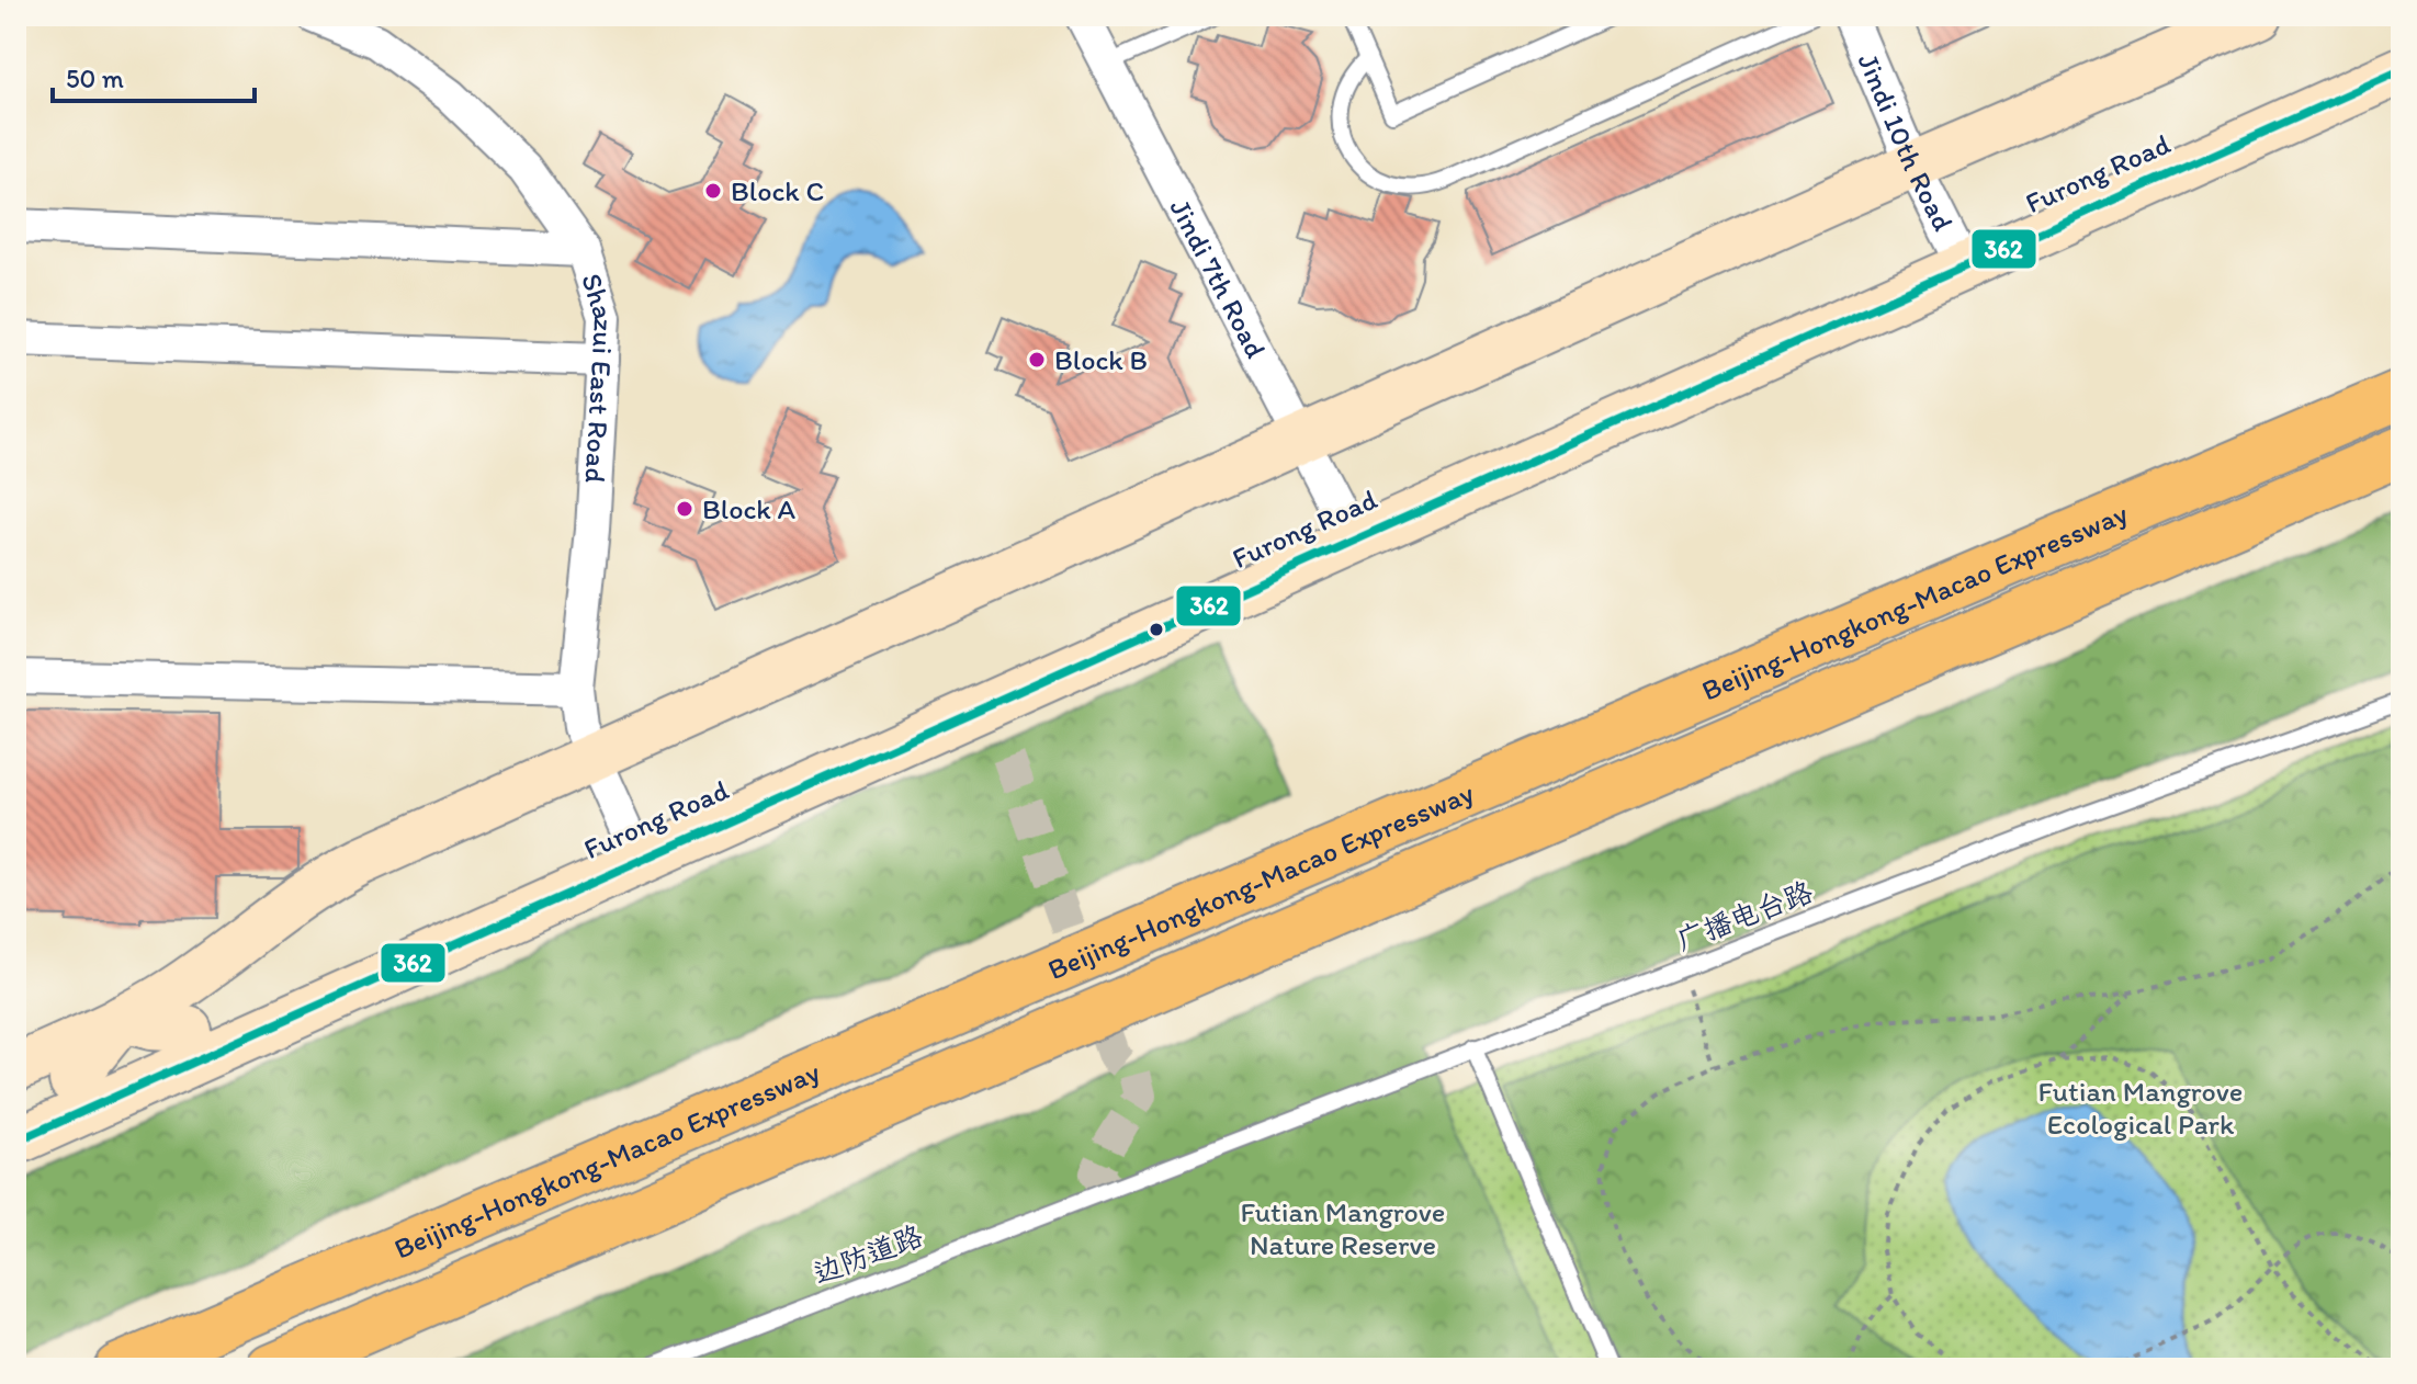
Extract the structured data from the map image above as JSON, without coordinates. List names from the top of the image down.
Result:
{
  "streets": {
    "highway": ["Beijing-Hongkong-Macao Expressway"],
    "main road": ["Furong Road"],
    "street": ["Jindi 10th Road", "Jindi 7th Road", "Shazui East Road"],
    "lane": ["广播电台路", "边防道路"]
  },
  "crossings": [
    ["Jindi 10th Road", "Furong Road"],
    ["Furong Road", "Jindi 7th Road"],
    ["Furong Road", "Shazui East Road"],
    ["广播电台路", "边防道路"]
  ],
  "parks": ["Futian Mangrove Ecological Park", "Futian Mangrove Nature Reserve"],
  "places": ["Block C", "Block B", "Block A"],
  "lines": ["transit line 362"],
  "scale_bar": "50 m"
}
